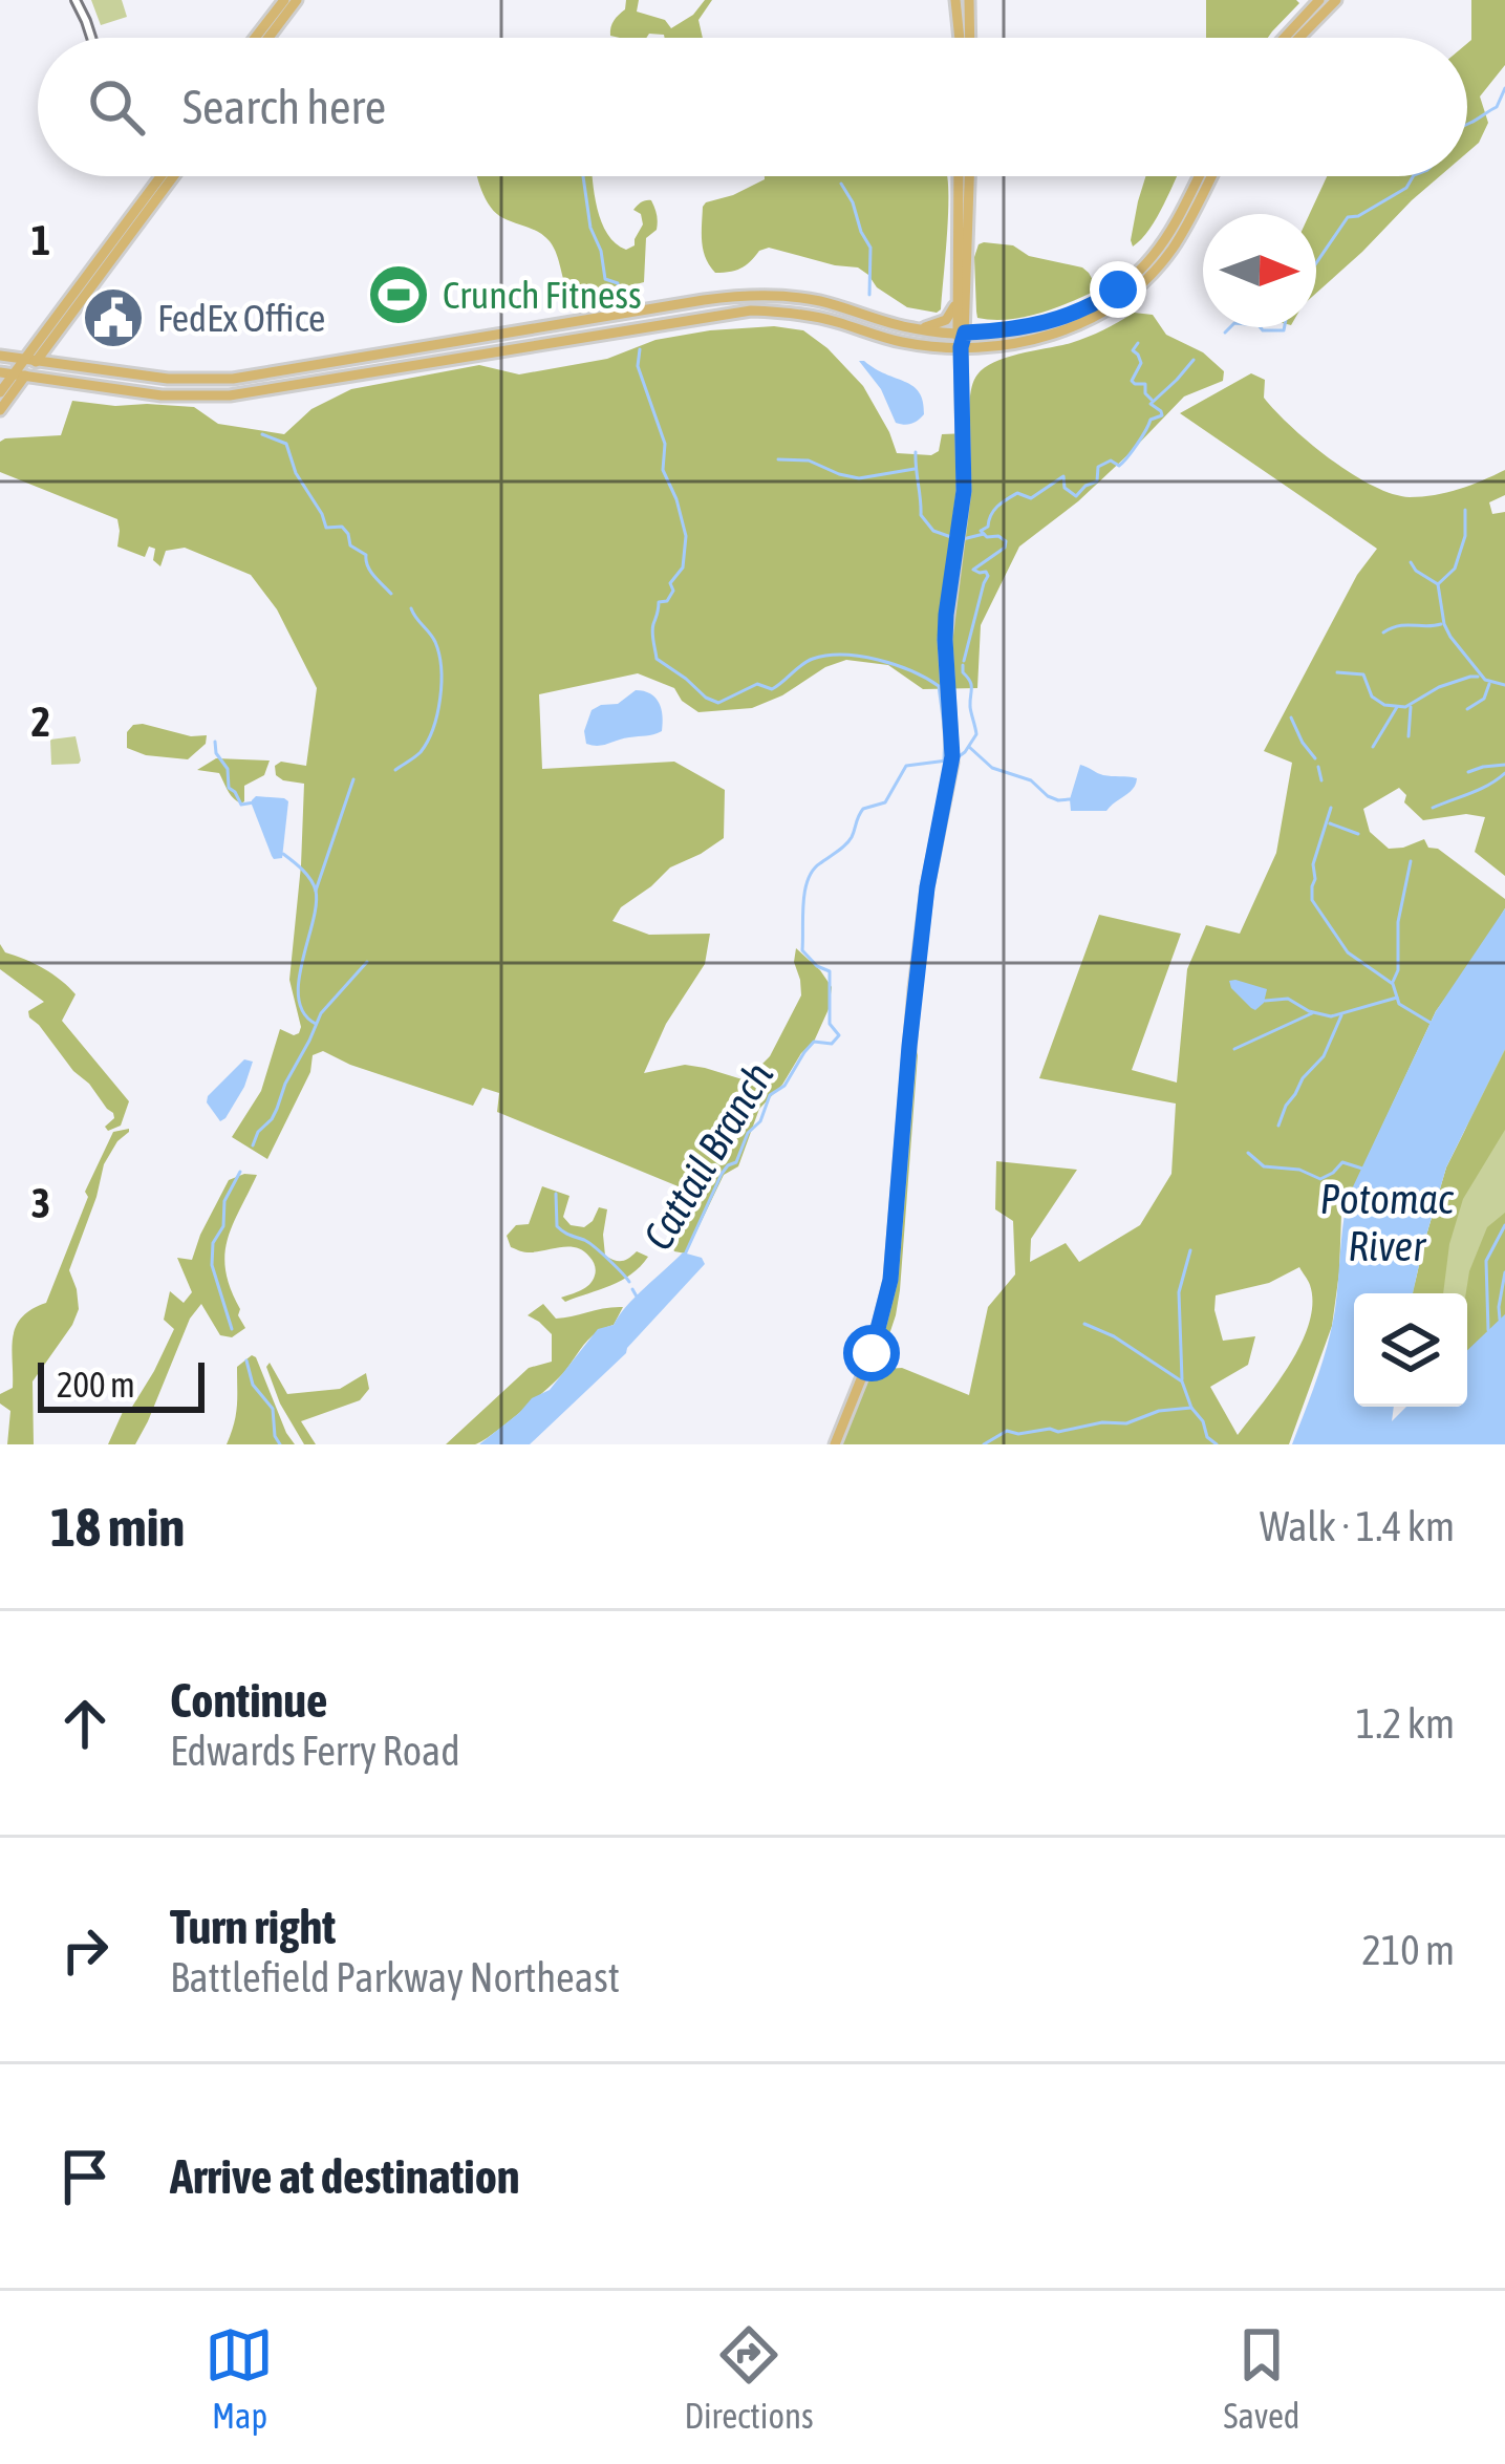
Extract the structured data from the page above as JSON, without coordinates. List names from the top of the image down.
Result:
{
  "water": ["Cattail Branch", "Potomac River"],
  "places": {
    "sports": ["Crunch Fitness"],
    "public building": ["FedEx Office"]
  },
  "scale_bar": "200 m",
  "north": "right",
  "page": {
    "search": "Search here",
    "scale": "200 m",
    "heading": ["18 min", "Walk · 1.4 km"],
    "list": [
      ["Continue", "Edwards Ferry Road", "1.2 km"],
      ["Turn right", "Battlefield Parkway Northeast", "210 m"],
      "Arrive at destination"
    ],
    "nav": ["Map", "Directions", "Saved"]
  },
  "grid": {
    "rows": ["1", "2", "3"]
  }
}
